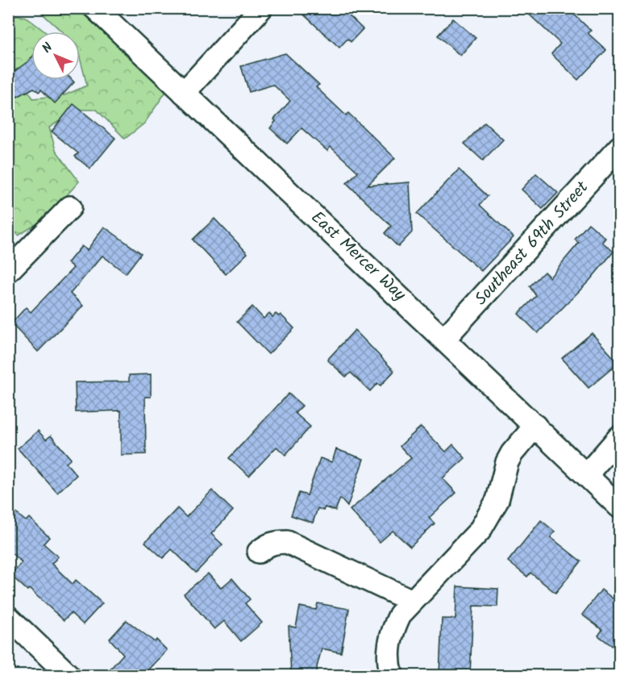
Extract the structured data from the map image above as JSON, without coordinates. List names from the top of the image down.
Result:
{
  "streets": {
    "street": ["Southeast 69th Street", "East Mercer Way"]
  },
  "crossings": [
    ["Southeast 69th Street", "East Mercer Way"]
  ],
  "north": "top left"
}
